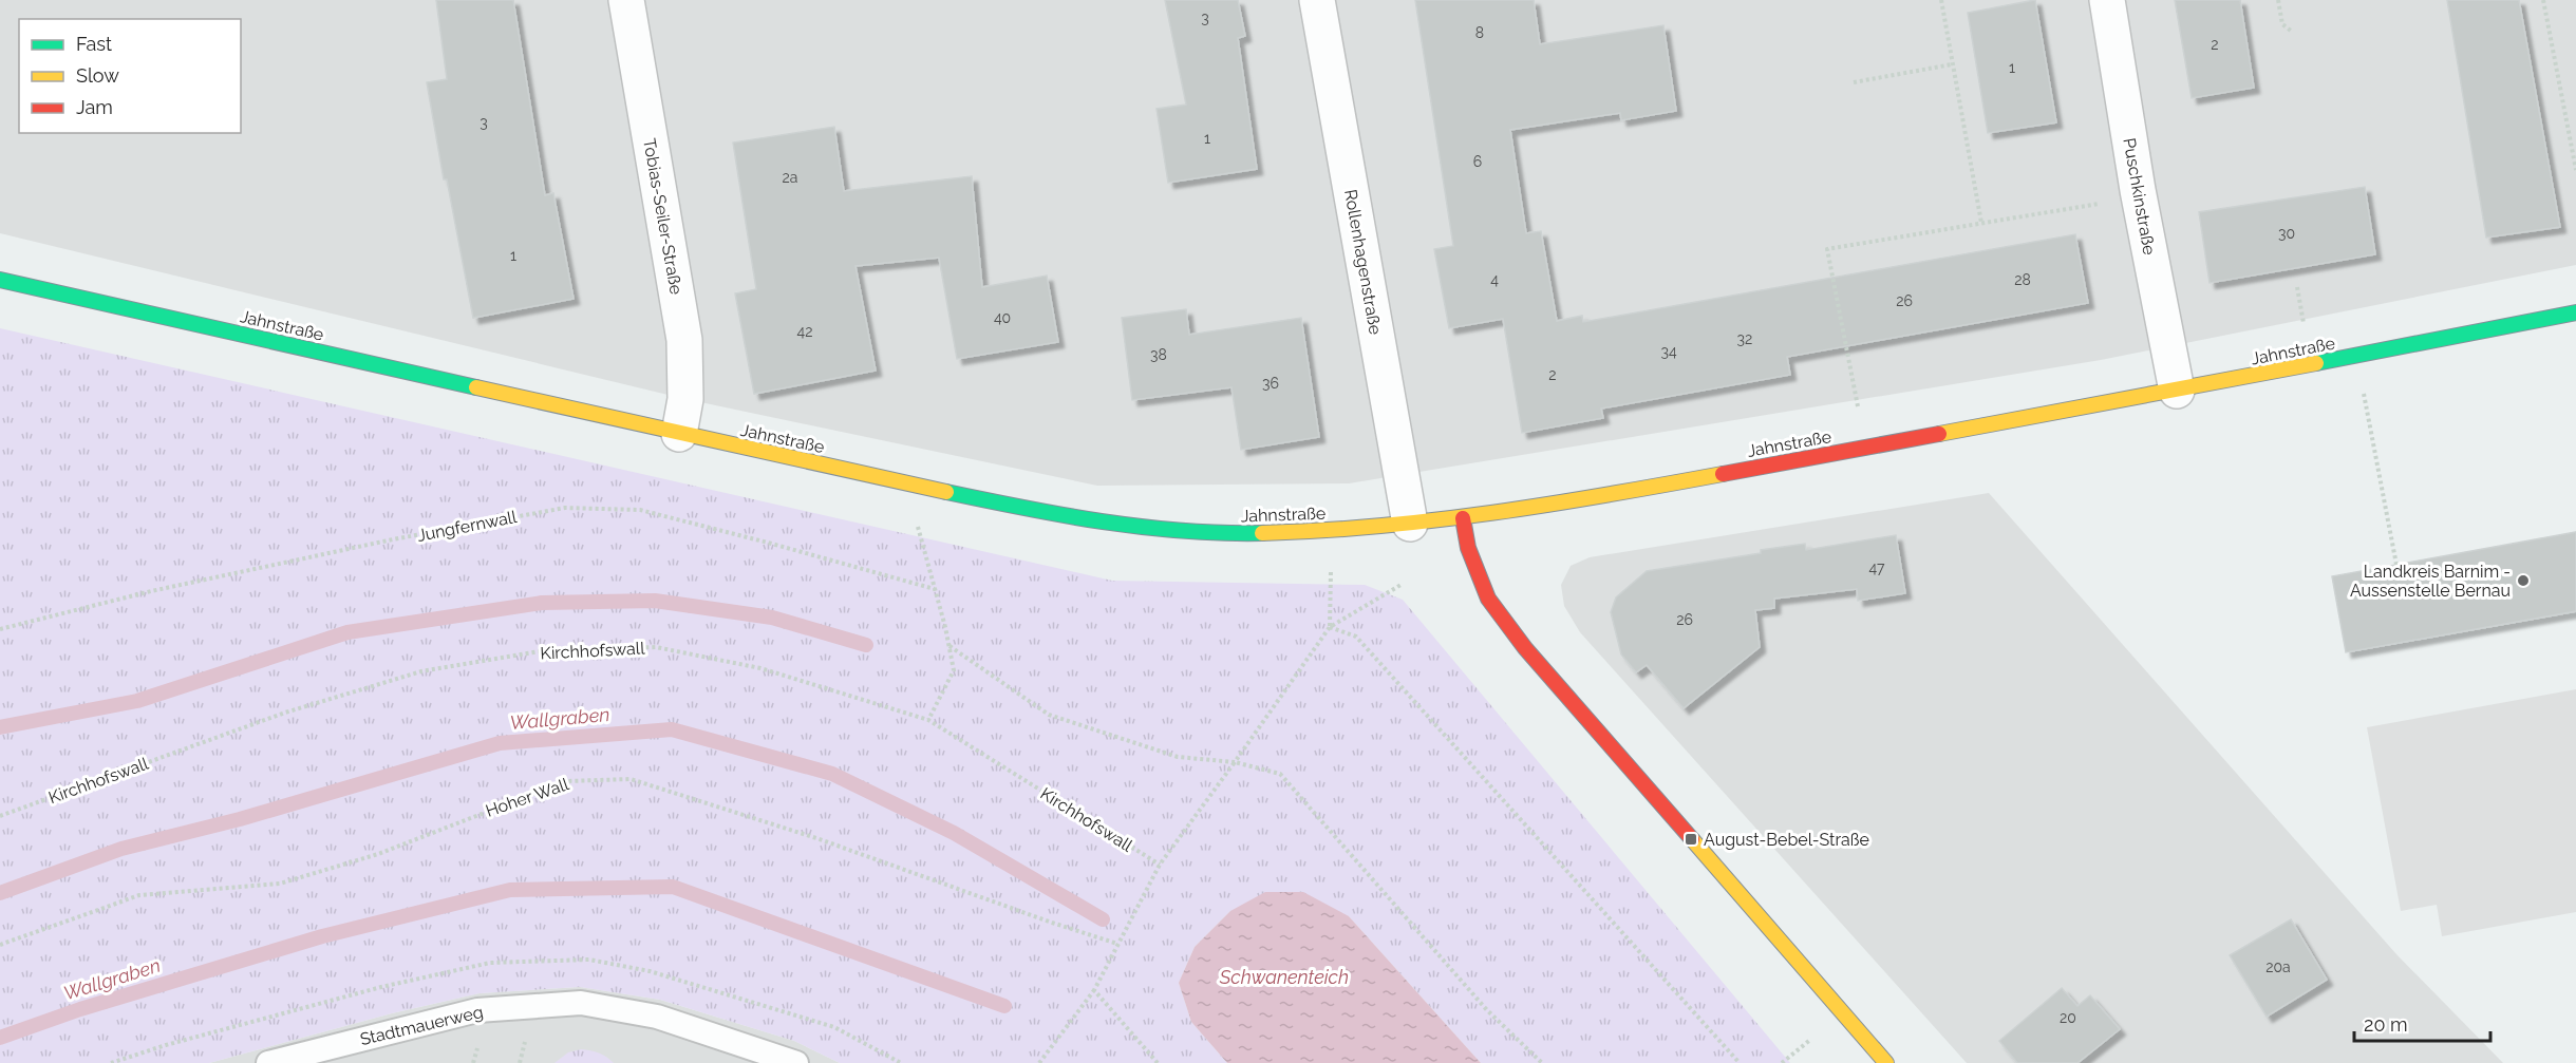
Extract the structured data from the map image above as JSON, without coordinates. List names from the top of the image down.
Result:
{
  "streets": {
    "main road": ["Jahnstraße"],
    "street": ["Puschkinstraße", "Tobias-Seiler-Straße", "Rollenhagenstraße"],
    "lane": ["Stadtmauerweg"],
    "path": ["Jungfernwall", "Kirchhofswall", "Hoher Wall"]
  },
  "crossings": [
    ["Puschkinstraße", "Jahnstraße"],
    ["Tobias-Seiler-Straße", "Jahnstraße"],
    ["Rollenhagenstraße", "Jahnstraße"]
  ],
  "water": ["Wallgraben", "Schwanenteich"],
  "places": {
    "other": ["Landkreis Barnim - Aussenstelle Bernau"],
    "transit": ["August-Bebel-Straße"]
  },
  "house_numbers": [
    "3",
    "8",
    "2",
    "1",
    "3",
    "1",
    "6",
    "2a",
    "30",
    "1",
    "4",
    "28",
    "26",
    "40",
    "42",
    "32",
    "34",
    "38",
    "2",
    "36",
    "47",
    "26",
    "20a",
    "20"
  ],
  "legend": ["Fast", "Slow", "Jam"],
  "scale_bar": "20 m"
}
